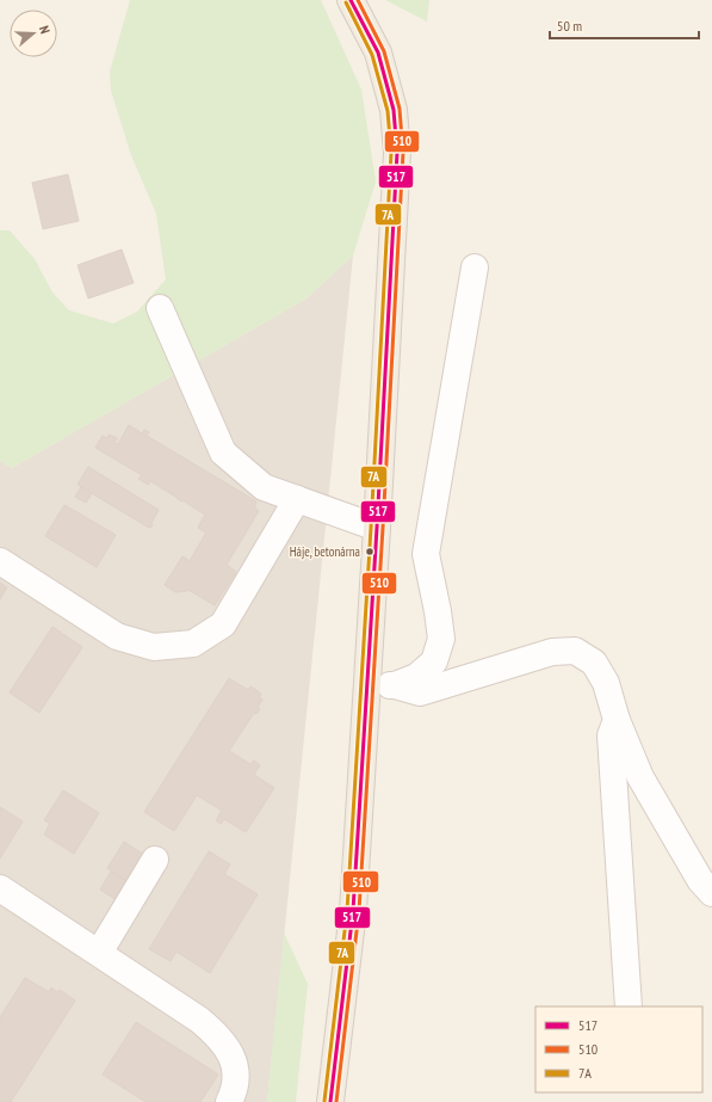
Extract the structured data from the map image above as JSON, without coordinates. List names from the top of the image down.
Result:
{
  "places": ["Háje, betonárna"],
  "lines": ["transit line 517", "transit line 510", "transit line 7A"],
  "legend": ["517", "510", "7A"],
  "scale_bar": "50 m",
  "north": "right"
}
